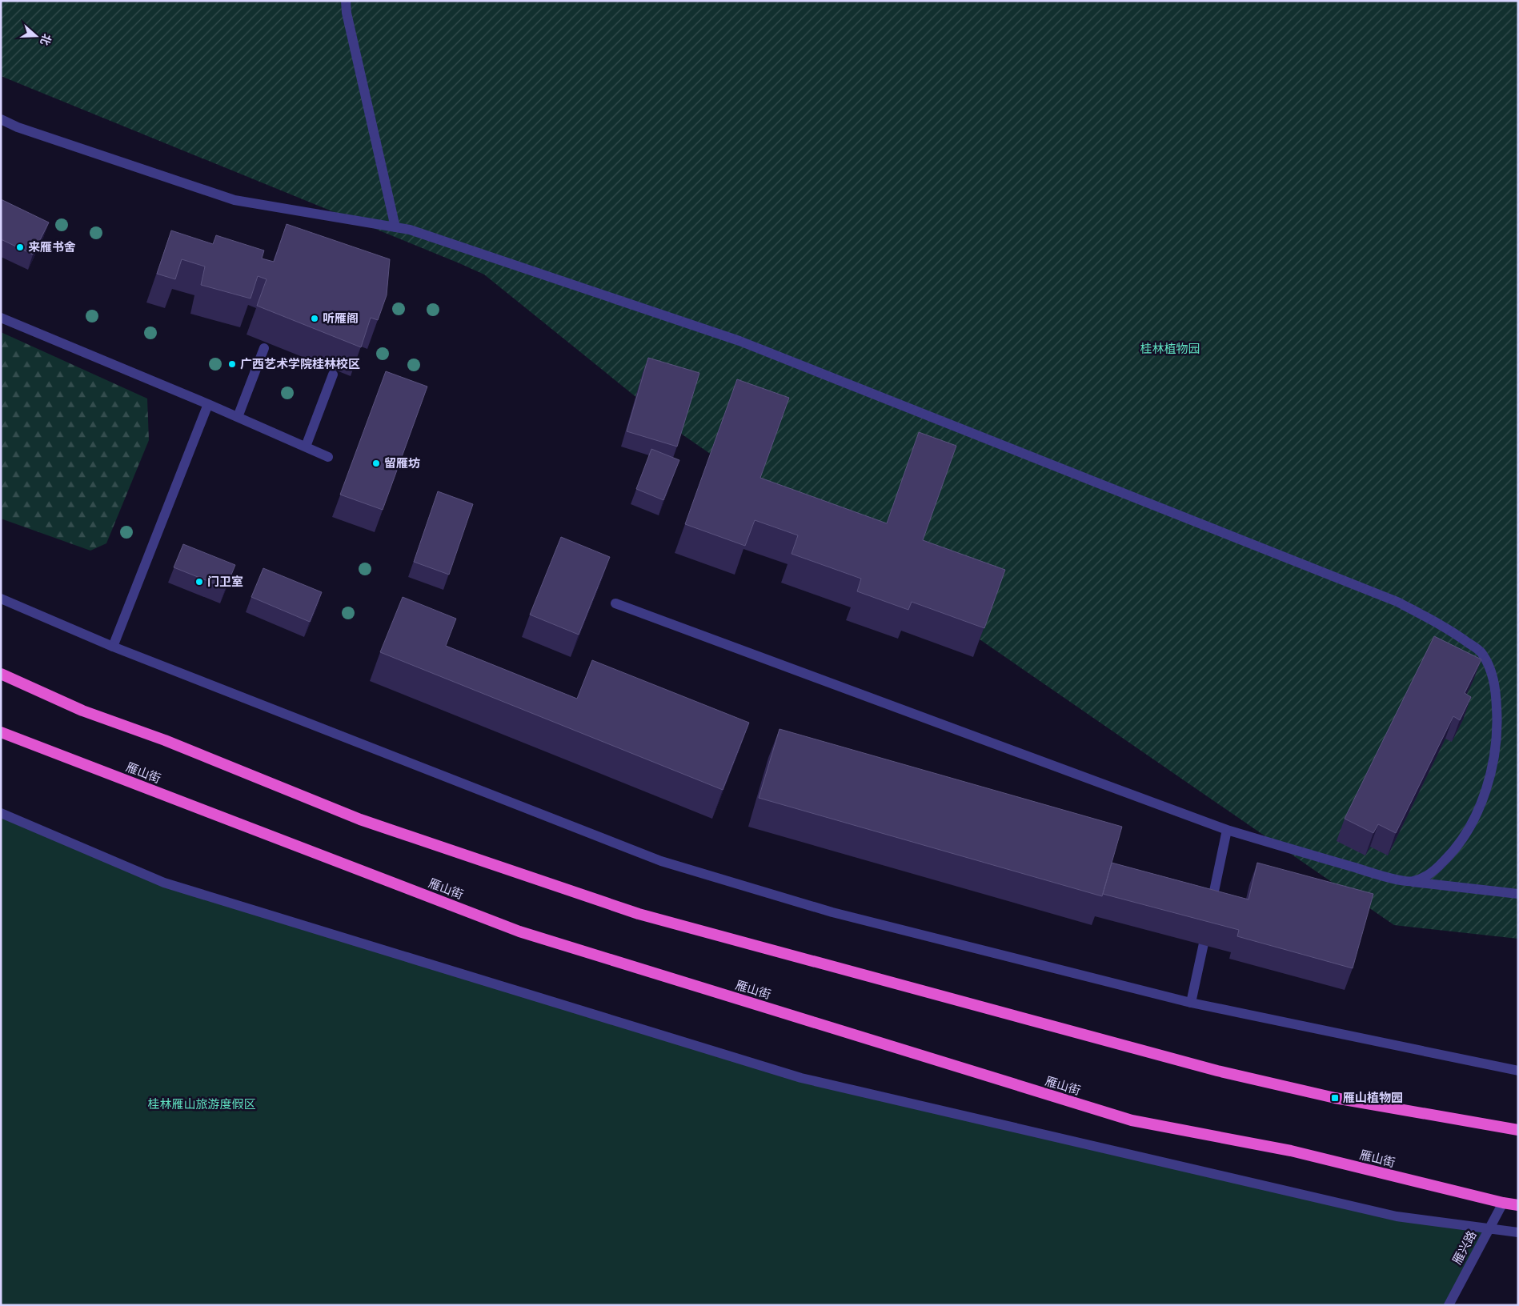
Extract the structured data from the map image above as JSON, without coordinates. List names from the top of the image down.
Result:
{
  "streets": {
    "highway": ["雁山街"],
    "street": ["雁兴路"]
  },
  "crossings": [
    ["雁山街", "雁兴路"]
  ],
  "parks": ["桂林植物园", "桂林雁山旅游度假区"],
  "places": {
    "other": [
      "来雁书舍",
      "听雁阁",
      "广西艺术学院桂林校区",
      "留雁坊",
      "门卫室"
    ],
    "transit": ["雁山植物园"]
  },
  "north": "right"
}
